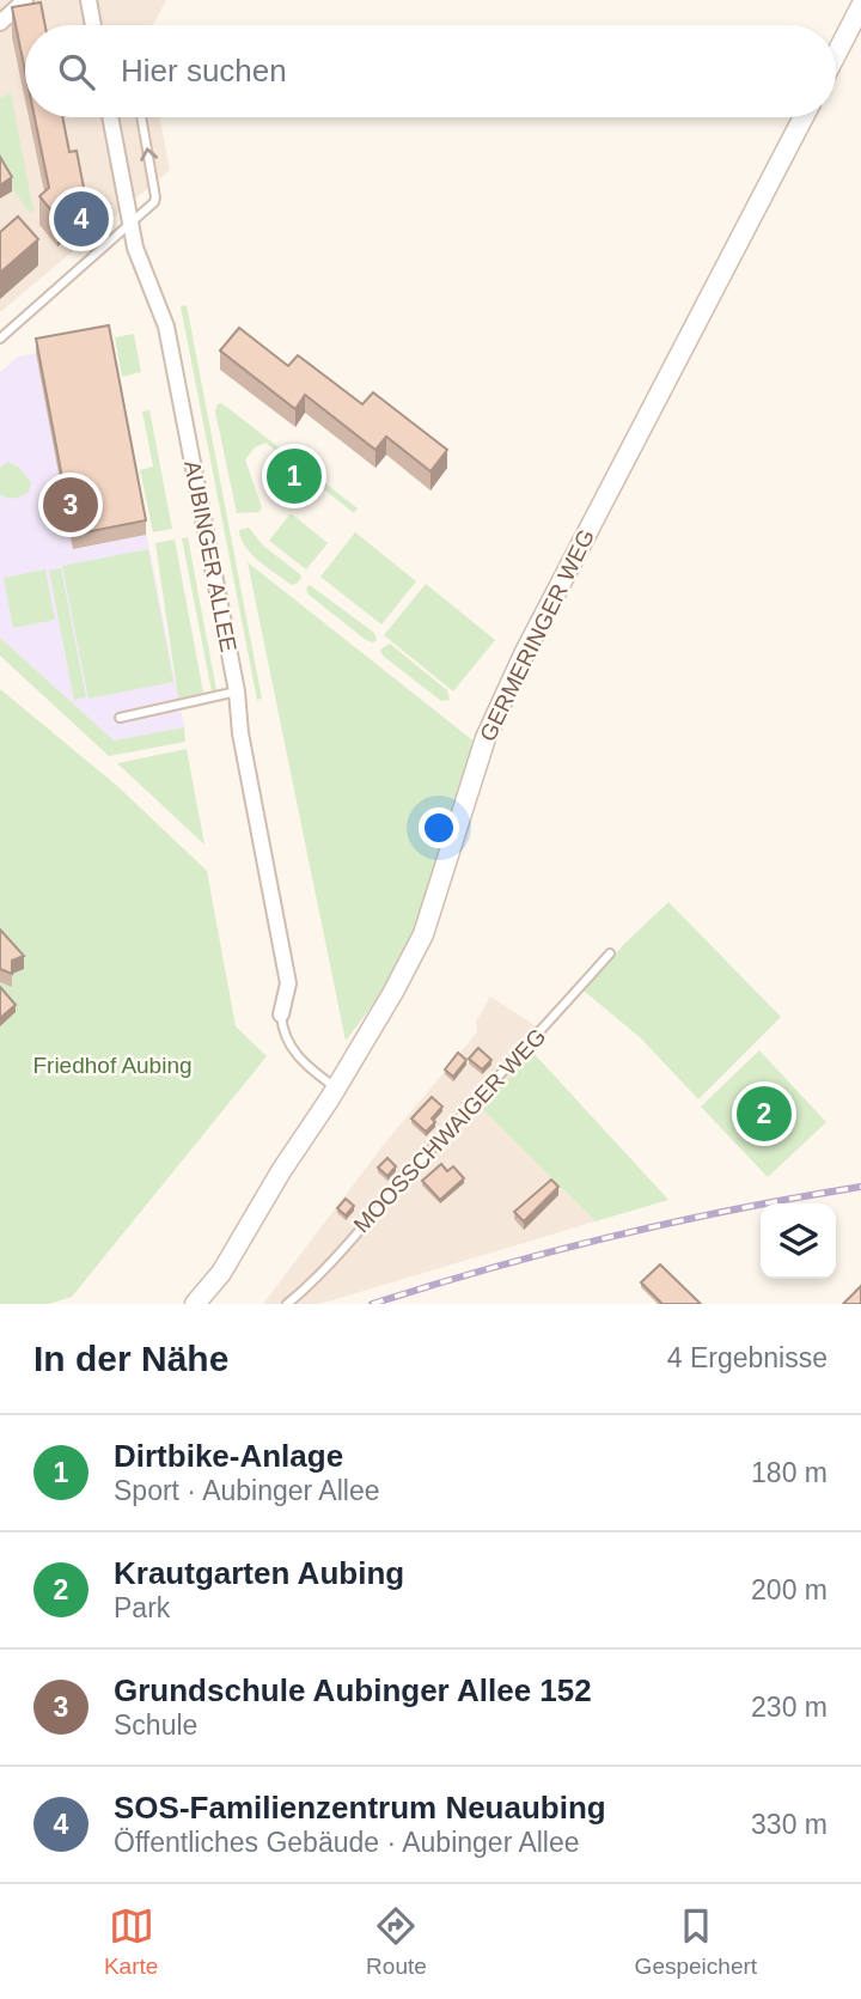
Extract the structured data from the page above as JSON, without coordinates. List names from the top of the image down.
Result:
{
  "streets": {
    "street": ["AUBINGER ALLEE", "GERMERINGER WEG"],
    "lane": ["MOOSSCHWAIGER WEG"]
  },
  "parks": ["Friedhof Aubing"],
  "page": {
    "search": "Hier suchen",
    "pins": [
      "4",
      "1",
      "3",
      "2"
    ],
    "heading": ["In der Nähe", "4 Ergebnisse"],
    "list": [
      {
        "mark": "1",
        "name": "Dirtbike-Anlage",
        "note": "Sport · Aubinger Allee",
        "value": "180 m"
      },
      {
        "mark": "2",
        "name": "Krautgarten Aubing",
        "note": "Park",
        "value": "200 m"
      },
      {
        "mark": "3",
        "name": "Grundschule Aubinger Allee 152",
        "note": "Schule",
        "value": "230 m"
      },
      {
        "mark": "4",
        "name": "SOS-Familienzentrum Neuaubing",
        "note": "Öffentliches Gebäude · Aubinger Allee",
        "value": "330 m"
      }
    ],
    "nav": ["Karte", "Route", "Gespeichert"]
  }
}
